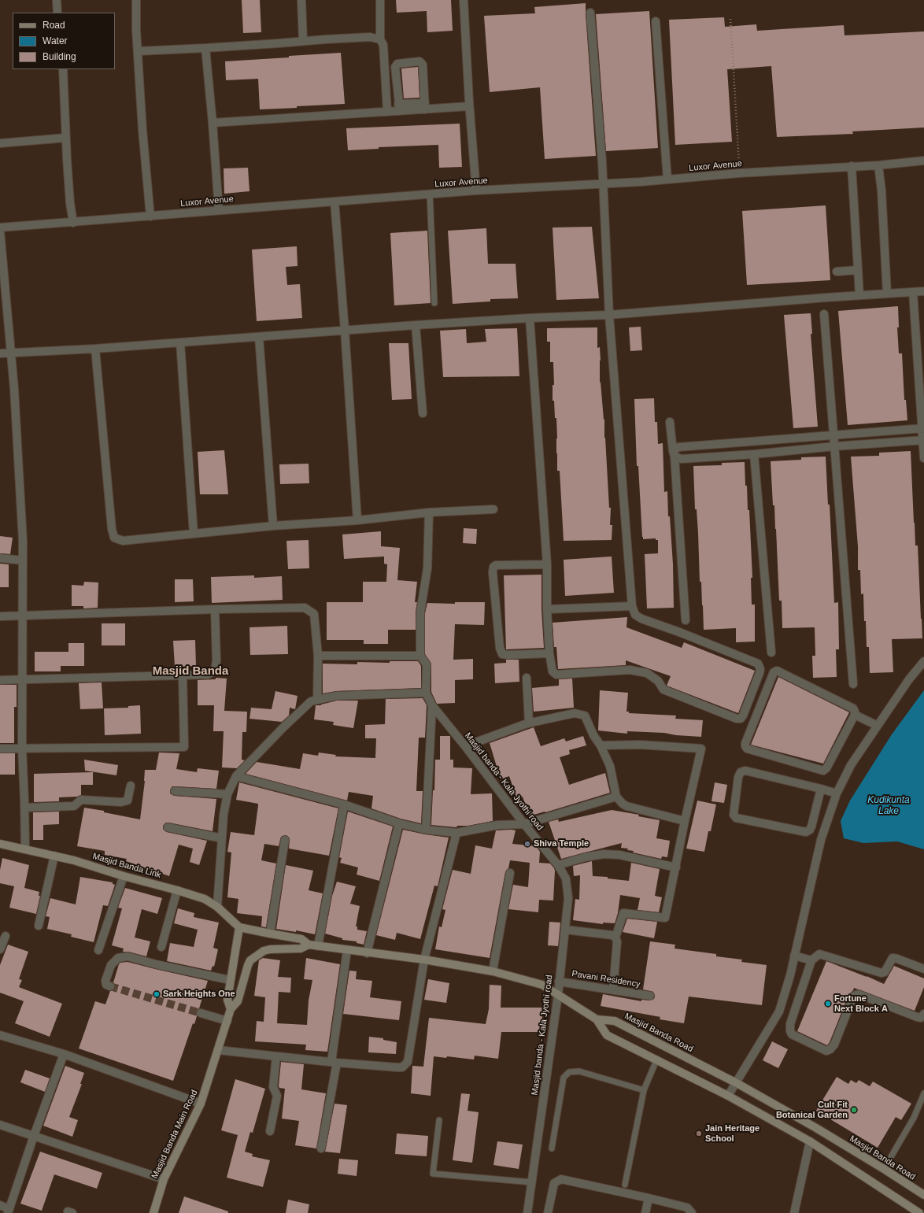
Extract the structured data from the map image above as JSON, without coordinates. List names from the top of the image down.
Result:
{
  "streets": {
    "main road": ["Masjid Banda Link", "Masjid Banda Road", "Masjid Banda Main Road"],
    "street": ["Luxor Avenue", "Masjid banda - Kala Jyothi road", "Pavani Residency"]
  },
  "crossings": [
    ["Masjid banda - Kala Jyothi road", "Pavani Residency"],
    ["Masjid Banda Link", "Masjid Banda Main Road"]
  ],
  "districts": ["Masjid Banda"],
  "water": ["Kudikunta Lake"],
  "places": [
    "Shiva Temple",
    "Sark Heights One",
    "Fortune Next Block A",
    "Cult Fit Botanical Garden",
    "Jain Heritage School"
  ],
  "legend": ["Road", "Water", "Building"]
}
